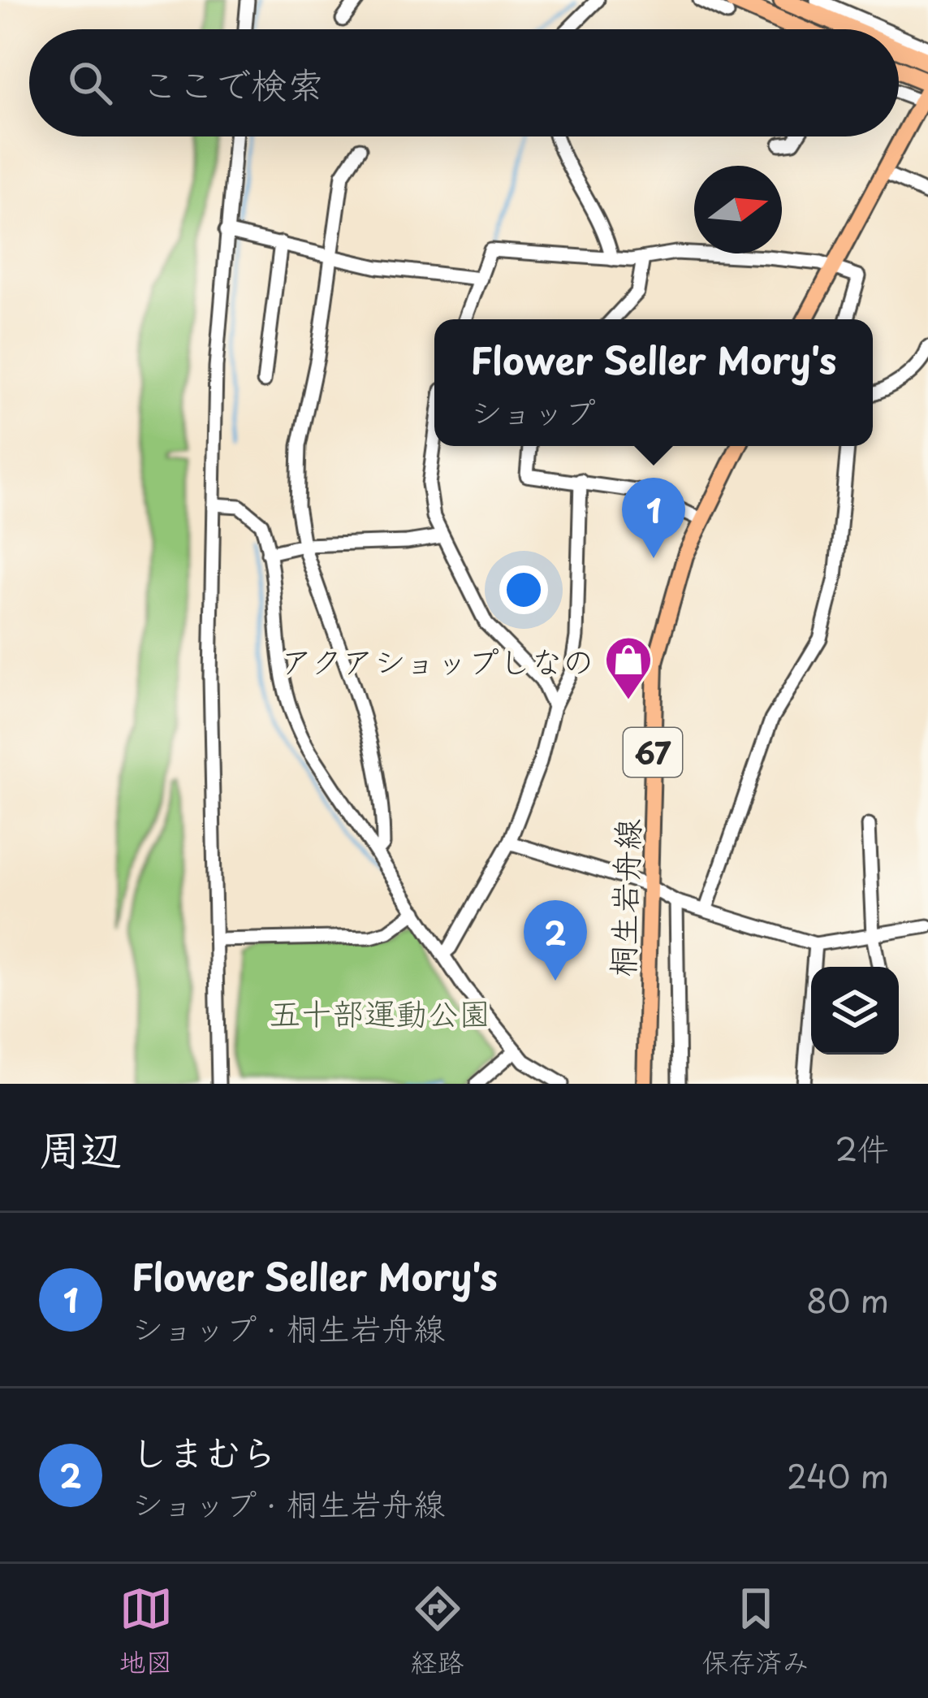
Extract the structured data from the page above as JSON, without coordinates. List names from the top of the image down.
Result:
{
  "streets": {
    "main road": ["67", "桐生岩舟線"]
  },
  "parks": ["五十部運動公園"],
  "places": {
    "shop": ["アクアショップしなの"]
  },
  "north": "right",
  "page": {
    "search": "ここで検索",
    "popup": ["Flower Seller Mory's", "ショップ"],
    "pins": ["1", "2"],
    "heading": ["周辺", "2件"],
    "list": [
      {
        "mark": "1",
        "name": "Flower Seller Mory's",
        "note": "ショップ · 桐生岩舟線",
        "value": "80 m"
      },
      {
        "mark": "2",
        "name": "しまむら",
        "note": "ショップ · 桐生岩舟線",
        "value": "240 m"
      }
    ],
    "nav": ["地図", "経路", "保存済み"]
  }
}
